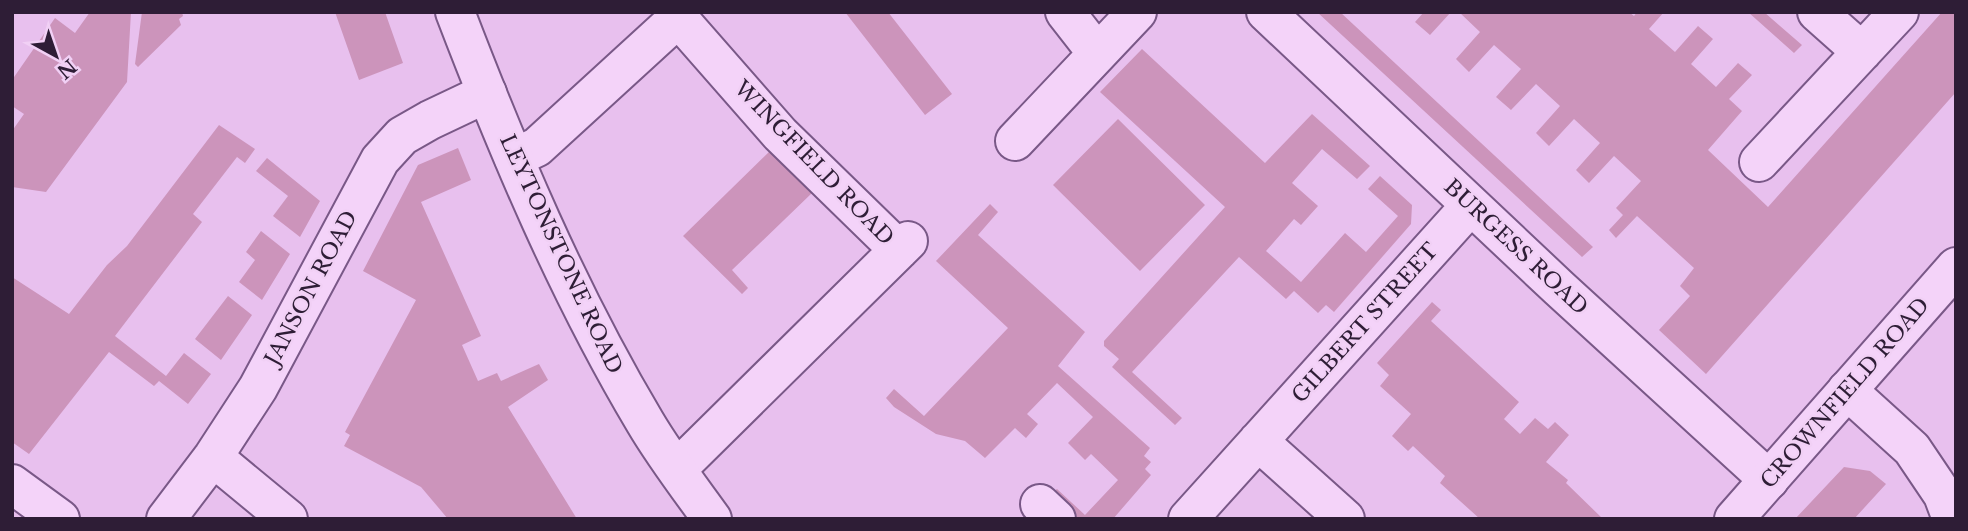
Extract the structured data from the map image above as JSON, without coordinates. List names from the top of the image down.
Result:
{
  "streets": {
    "street": [
      "WINGFIELD ROAD",
      "BURGESS ROAD",
      "LEYTONSTONE ROAD",
      "JANSON ROAD",
      "GILBERT STREET",
      "CROWNFIELD ROAD"
    ]
  },
  "crossings": [
    ["WINGFIELD ROAD", "LEYTONSTONE ROAD"],
    ["BURGESS ROAD", "GILBERT STREET"],
    ["BURGESS ROAD", "CROWNFIELD ROAD"],
    ["LEYTONSTONE ROAD", "JANSON ROAD"]
  ],
  "north": "bottom right"
}
